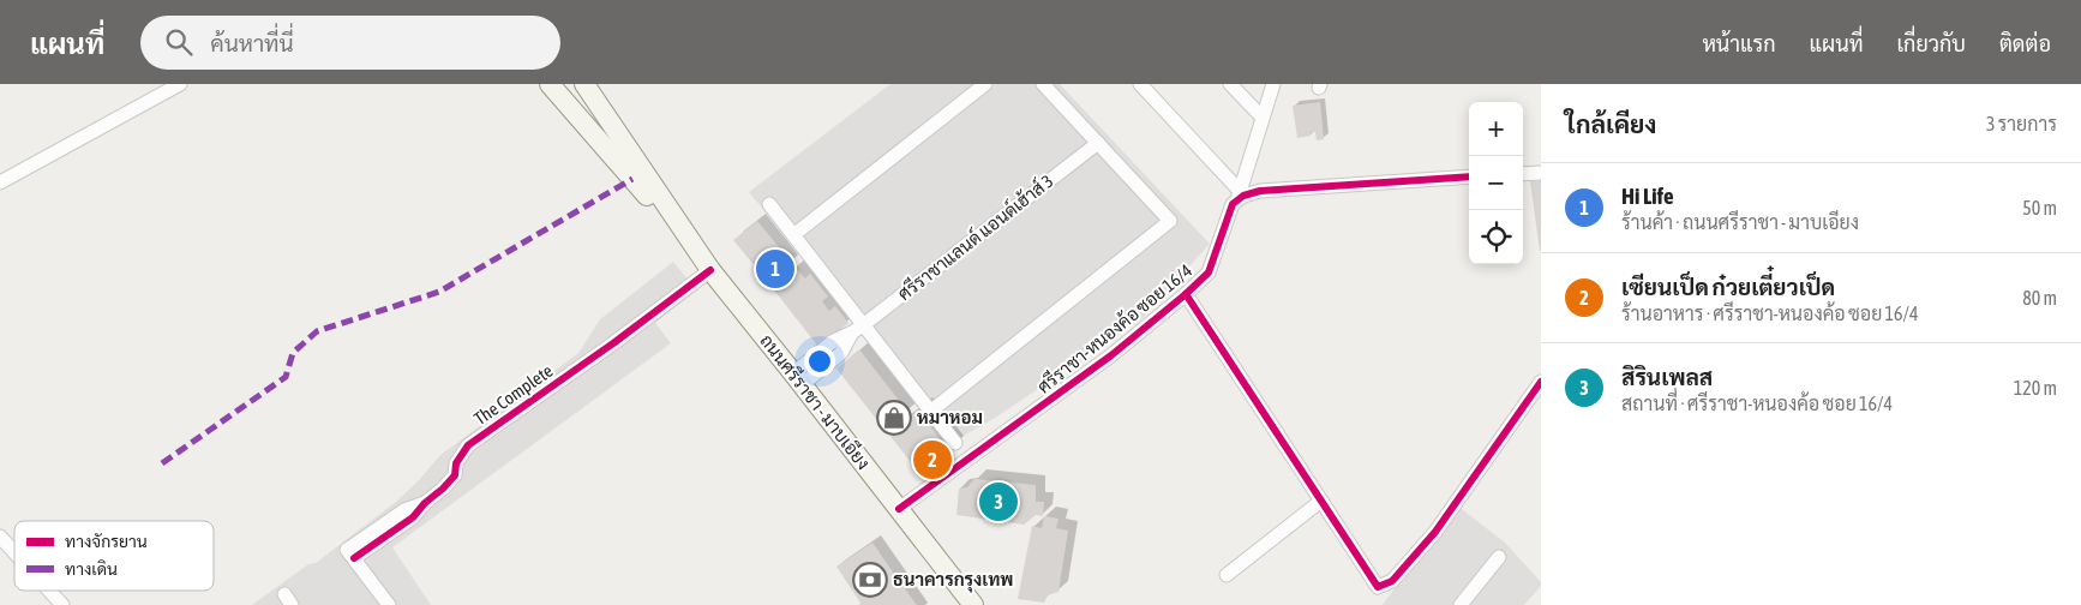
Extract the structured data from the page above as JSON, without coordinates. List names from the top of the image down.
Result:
{
  "streets": {
    "main road": ["ถนนศรีราชา - มาบเอียง"],
    "street": ["ศรีราชาแลนด์ แอนด์เฮ้าส์ 3", "ศรีราชา-หนองค้อ ซอย 16/4", "The Complete"]
  },
  "crossings": [
    ["ศรีราชาแลนด์ แอนด์เฮ้าส์ 3", "ถนนศรีราชา - มาบเอียง"],
    ["ศรีราชา-หนองค้อ ซอย 16/4", "ถนนศรีราชา - มาบเอียง"],
    ["The Complete", "ถนนศรีราชา - มาบเอียง"]
  ],
  "places": {
    "shop": ["หมาหอม"],
    "bank": ["ธนาคารกรุงเทพ"]
  },
  "legend": ["ทางจักรยาน", "ทางเดิน"],
  "page": {
    "header": "แผนที่",
    "search": "ค้นหาที่นี่",
    "nav": [
      "หน้าแรก",
      "แผนที่",
      "เกี่ยวกับ",
      "ติดต่อ"
    ],
    "heading": ["ใกล้เคียง", "3 รายการ"],
    "map_buttons": ["+", "−"],
    "list": [
      {
        "mark": "1",
        "name": "Hi Life",
        "note": "ร้านค้า · ถนนศรีราชา - มาบเอียง",
        "value": "50 m"
      },
      {
        "mark": "2",
        "name": "เซียนเป็ด ก๋วยเตี๋ยวเป็ด",
        "note": "ร้านอาหาร · ศรีราชา-หนองค้อ ซอย 16/4",
        "value": "80 m"
      },
      {
        "mark": "3",
        "name": "สิรินเพลส",
        "note": "สถานที่ · ศรีราชา-หนองค้อ ซอย 16/4",
        "value": "120 m"
      }
    ],
    "pins": ["1", "2", "3"]
  }
}
